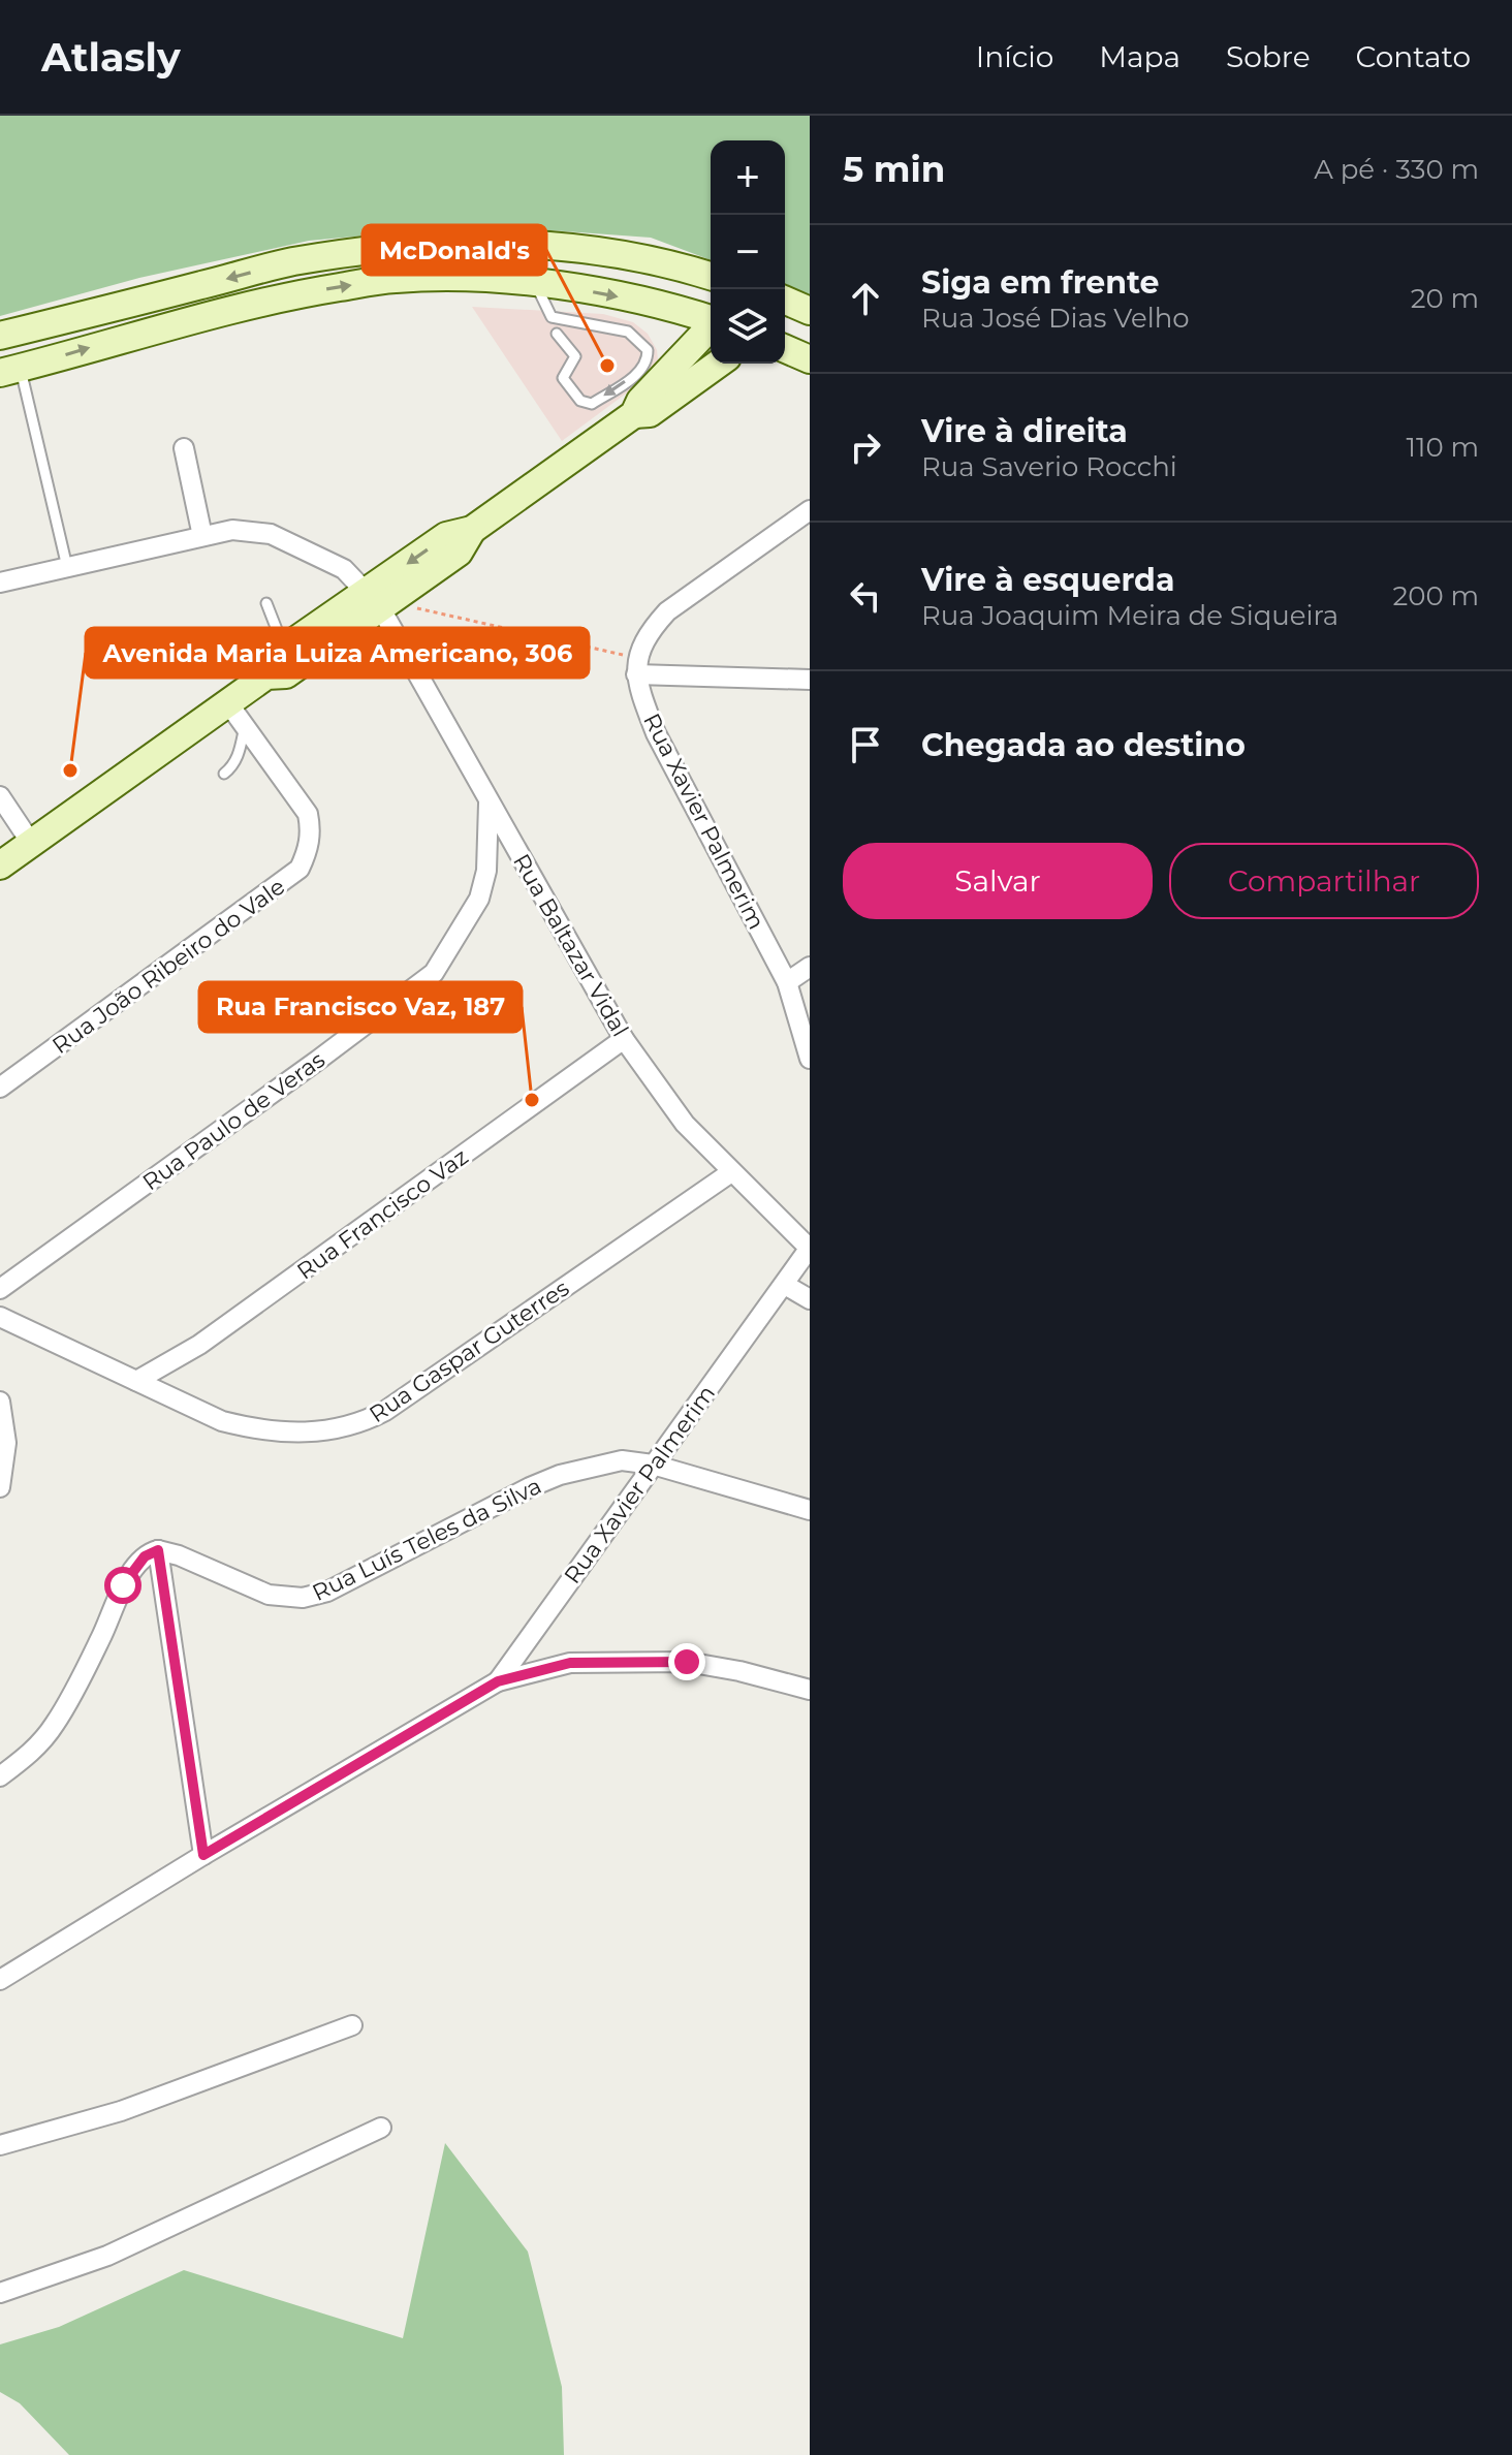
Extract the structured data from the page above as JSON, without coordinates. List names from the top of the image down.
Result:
{
  "streets": {
    "street": [
      "Rua Xavier Palmerim",
      "Rua Baltazar Vidal",
      "Rua João Ribeiro do Vale",
      "Rua Paulo de Veras",
      "Rua Francisco Vaz",
      "Rua Gaspar Guterres",
      "Rua Luís Teles da Silva"
    ]
  },
  "crossings": [
    ["Rua Xavier Palmerim", "Rua Baltazar Vidal"],
    ["Rua Xavier Palmerim", "Rua Luís Teles da Silva"],
    ["Rua Baltazar Vidal", "Rua Paulo de Veras"],
    ["Rua Baltazar Vidal", "Rua Francisco Vaz"],
    ["Rua Baltazar Vidal", "Rua Gaspar Guterres"],
    ["Rua Francisco Vaz", "Rua Gaspar Guterres"]
  ],
  "places": ["McDonald's", "Avenida Maria Luiza Americano, 306", "Rua Francisco Vaz, 187"],
  "page": {
    "header": "Atlasly",
    "nav": [
      "Início",
      "Mapa",
      "Sobre",
      "Contato"
    ],
    "heading": ["5 min", "A pé · 330 m"],
    "map_buttons": ["+", "−"],
    "list": [
      ["Siga em frente", "Rua José Dias Velho", "20 m"],
      ["Vire à direita", "Rua Saverio Rocchi", "110 m"],
      ["Vire à esquerda", "Rua Joaquim Meira de Siqueira", "200 m"],
      "Chegada ao destino"
    ],
    "buttons": ["Salvar", "Compartilhar"]
  }
}
